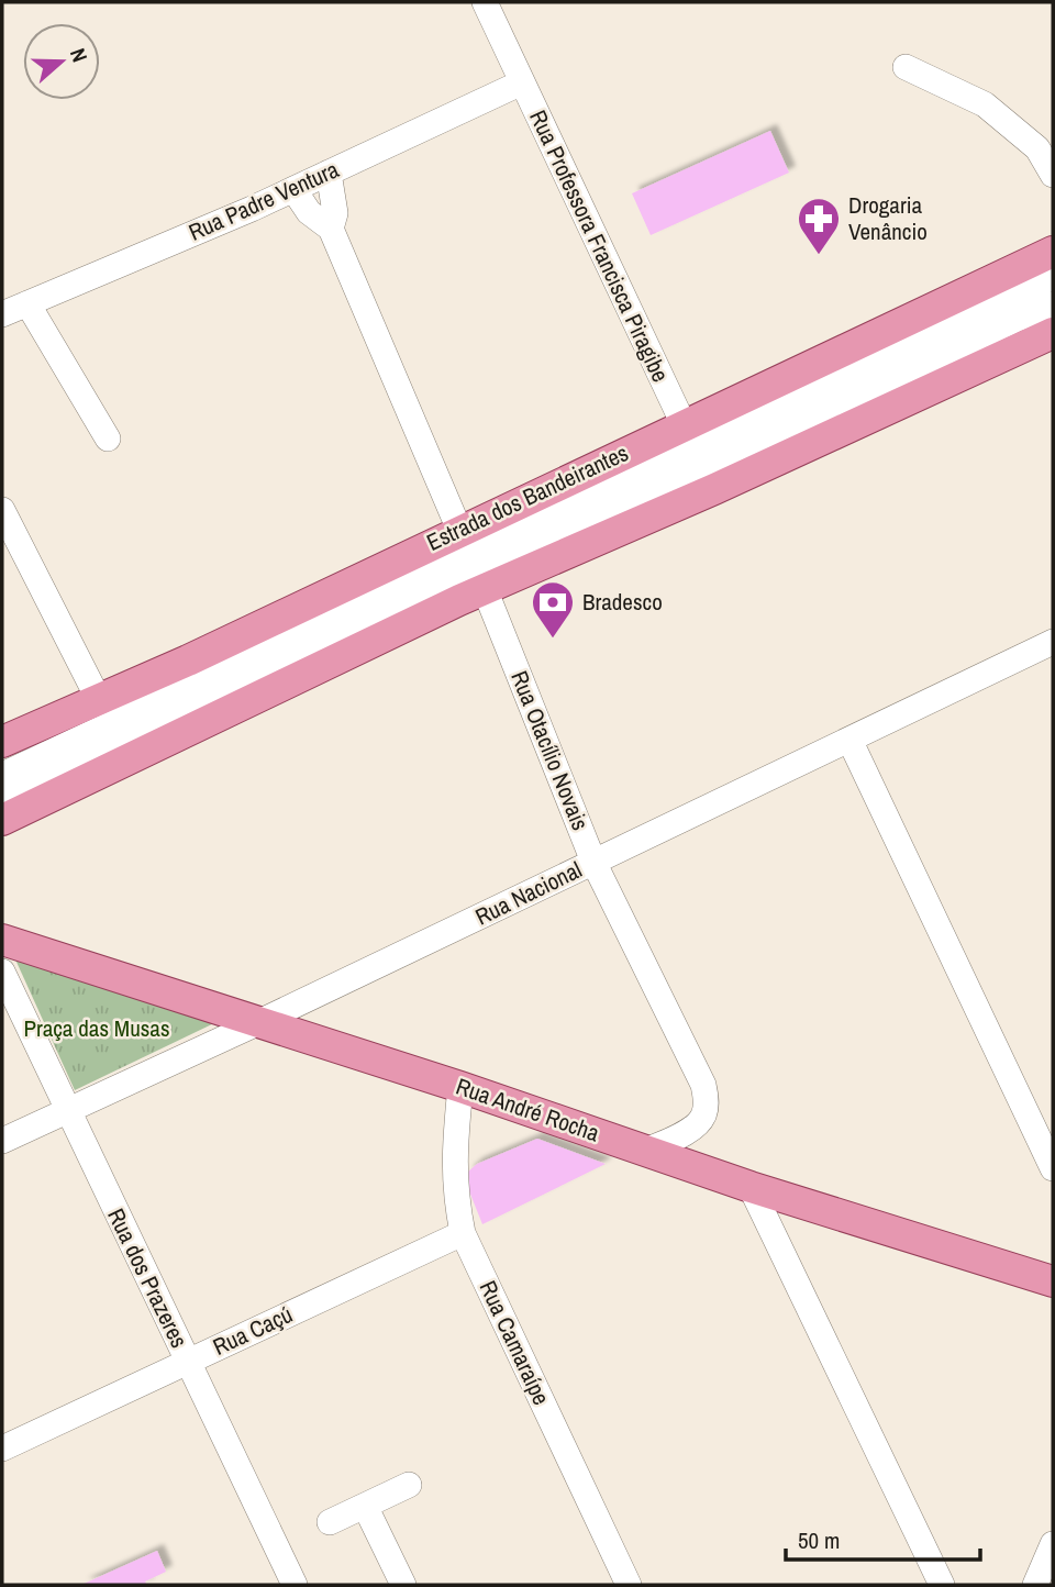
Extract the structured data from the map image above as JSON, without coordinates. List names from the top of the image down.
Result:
{
  "streets": {
    "main road": ["Estrada dos Bandeirantes", "Rua André Rocha"],
    "street": [
      "Rua Padre Ventura",
      "Rua Professora Francisca Piragibe",
      "Rua Otacílio Novais",
      "Rua Nacional",
      "Rua dos Prazeres",
      "Rua Caçú",
      "Rua Camaraípe"
    ]
  },
  "crossings": [
    ["Rua Padre Ventura", "Rua Professora Francisca Piragibe"],
    ["Rua Professora Francisca Piragibe", "Estrada dos Bandeirantes"],
    ["Estrada dos Bandeirantes", "Rua Otacílio Novais"],
    ["Rua Otacílio Novais", "Rua Nacional"],
    ["Rua Otacílio Novais", "Rua André Rocha"],
    ["Rua Nacional", "Rua André Rocha"],
    ["Rua Nacional", "Rua dos Prazeres"],
    ["Rua André Rocha", "Rua Camaraípe"],
    ["Rua dos Prazeres", "Rua Caçú"],
    ["Rua Caçú", "Rua Camaraípe"]
  ],
  "parks": ["Praça das Musas"],
  "places": {
    "pharmacy": ["Drogaria Venâncio"],
    "bank": ["Bradesco"]
  },
  "scale_bar": "50 m",
  "north": "right"
}
